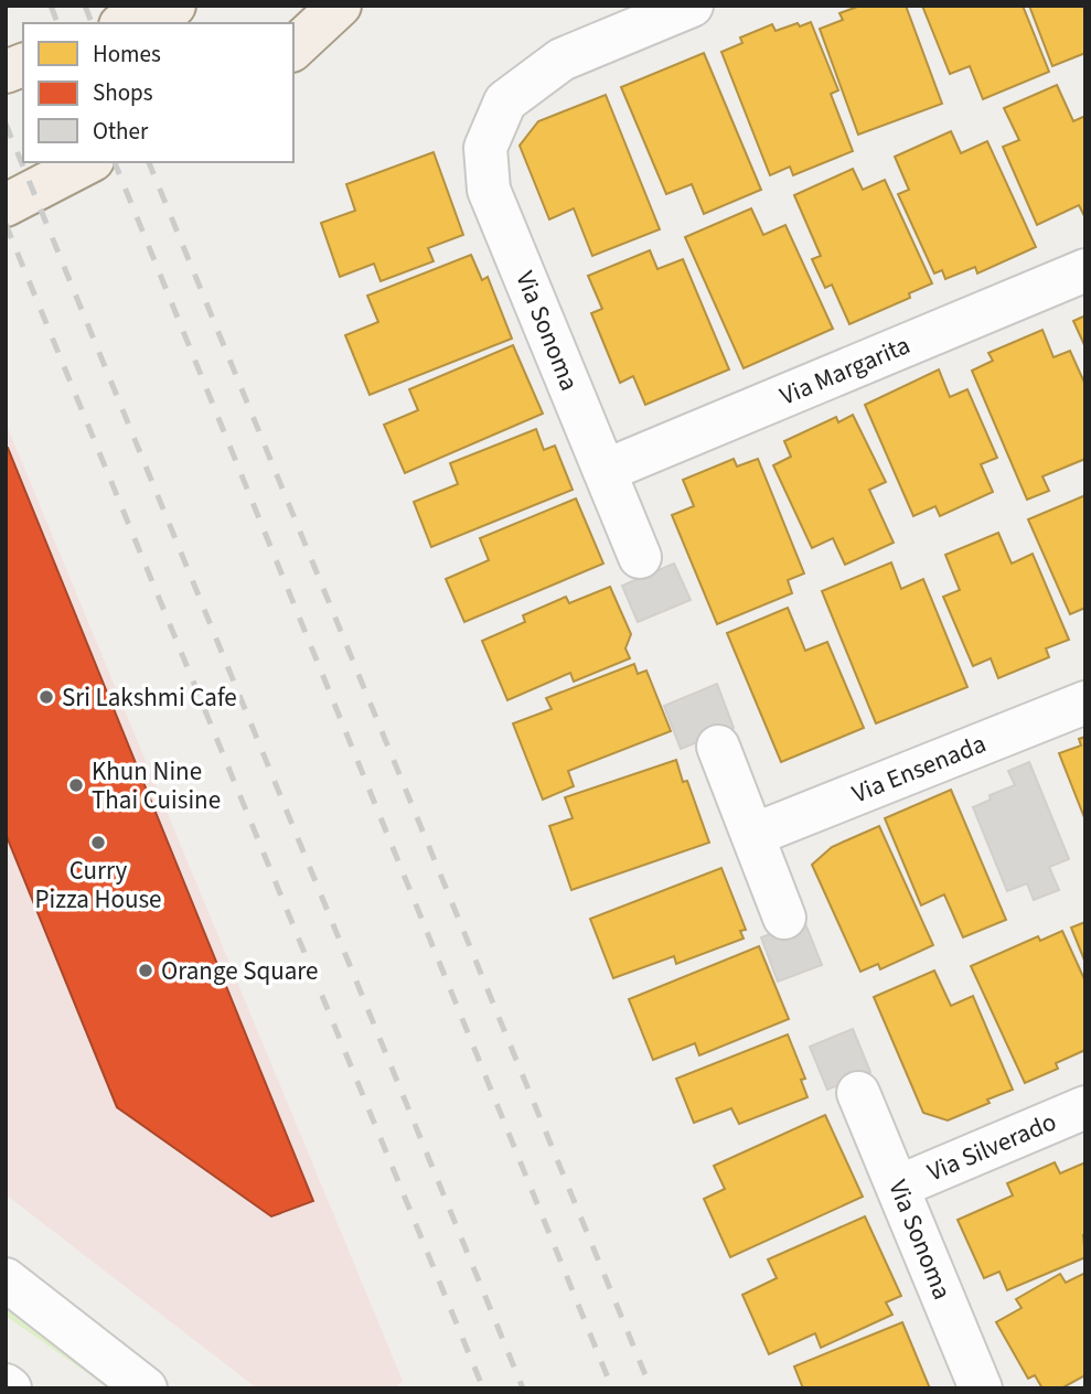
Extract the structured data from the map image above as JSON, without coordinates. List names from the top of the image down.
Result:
{
  "streets": {
    "street": [
      "Via Sonoma",
      "Via Margarita",
      "Via Ensenada",
      "Via Silverado"
    ]
  },
  "crossings": [
    ["Via Sonoma", "Via Margarita"],
    ["Via Sonoma", "Via Silverado"]
  ],
  "places": [
    "Sri Lakshmi Cafe",
    "Khun Nine Thai Cuisine",
    "Curry Pizza House",
    "Orange Square"
  ],
  "legend": ["Homes", "Shops", "Other"]
}
